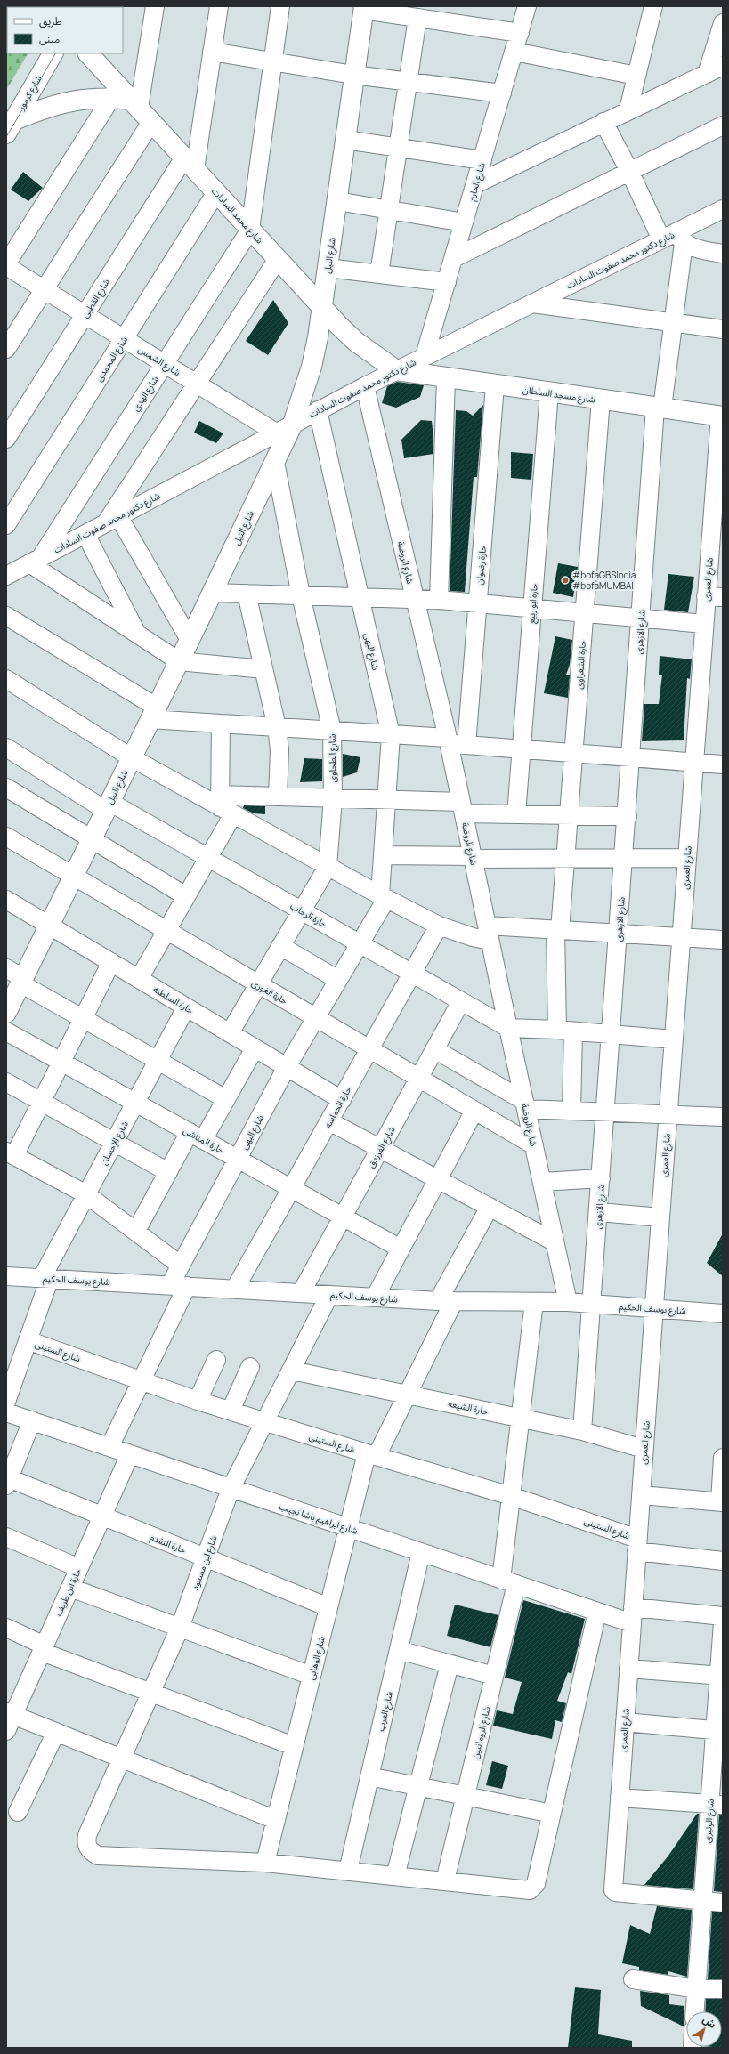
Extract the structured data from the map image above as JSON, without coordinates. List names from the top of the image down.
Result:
{
  "streets": {
    "street": [
      "شارع كرموز",
      "شارع الجارم",
      "شارع محمد السادات",
      "شارع النيل",
      "شارع دكتور محمد صفوت السادات",
      "شارع القطبى",
      "شارع المحمدى",
      "شارع الشمس",
      "شارع الهدي",
      "شارع مسجد السلطان",
      "شارع الروضة",
      "حارة رضوان",
      "شارع العمرى",
      "حارة ابو ربيع",
      "شارع الازهرى",
      "شارع البهى",
      "حارة الشعراوى",
      "شارع الطحاوى",
      "حارة الرحاب",
      "حارة الغورى",
      "حارة السلطنه",
      "حارة الحماسه",
      "حارة المناشى",
      "شارع الإحسان",
      "شارع الفرزدق",
      "شارع يوسف الحكيم",
      "شارع الستينى",
      "حارة الشيعه",
      "شارع ابراهيم باشا نجيب",
      "حارة التقدم",
      "شارع ابن مسعود",
      "حارة ابن ظريف",
      "شارع الوهابى",
      "شارع العرب",
      "شارع الرومانيين",
      "شارع الوتيرى"
    ]
  },
  "crossings": [
    ["شارع الجارم", "شارع دكتور محمد صفوت السادات"],
    ["شارع محمد السادات", "شارع النيل"],
    ["شارع محمد السادات", "شارع دكتور محمد صفوت السادات"],
    ["شارع محمد السادات", "شارع القطبى"],
    ["شارع محمد السادات", "شارع المحمدى"],
    ["شارع محمد السادات", "شارع الهدي"],
    ["شارع محمد السادات", "شارع مسجد السلطان"],
    ["شارع النيل", "شارع دكتور محمد صفوت السادات"],
    ["شارع النيل", "شارع الطحاوى"],
    ["شارع النيل", "حارة الرحاب"],
    ["شارع النيل", "حارة الغورى"],
    ["شارع النيل", "حارة السلطنه"],
    ["شارع دكتور محمد صفوت السادات", "شارع الشمس"],
    ["شارع دكتور محمد صفوت السادات", "شارع الهدي"],
    ["شارع دكتور محمد صفوت السادات", "شارع مسجد السلطان"],
    ["شارع دكتور محمد صفوت السادات", "شارع الروضة"],
    ["شارع دكتور محمد صفوت السادات", "شارع الازهرى"],
    ["شارع دكتور محمد صفوت السادات", "شارع البهى"],
    ["شارع القطبى", "شارع الشمس"],
    ["شارع المحمدى", "شارع الشمس"],
    ["شارع الشمس", "شارع الهدي"],
    ["شارع مسجد السلطان", "حارة رضوان"],
    ["شارع مسجد السلطان", "شارع العمرى"],
    ["شارع مسجد السلطان", "حارة ابو ربيع"],
    ["شارع مسجد السلطان", "شارع الازهرى"],
    ["شارع مسجد السلطان", "حارة الشعراوى"],
    ["شارع الروضة", "حارة الرحاب"],
    ["شارع الروضة", "حارة الغورى"],
    ["شارع الروضة", "شارع يوسف الحكيم"],
    ["شارع العمرى", "شارع يوسف الحكيم"],
    ["شارع العمرى", "شارع الستينى"],
    ["شارع العمرى", "حارة الشيعه"],
    ["شارع العمرى", "شارع ابراهيم باشا نجيب"],
    ["شارع العمرى", "شارع الوتيرى"],
    ["شارع الازهرى", "شارع يوسف الحكيم"],
    ["شارع الازهرى", "حارة الشيعه"],
    ["شارع البهى", "حارة الرحاب"],
    ["شارع البهى", "حارة الغورى"],
    ["شارع البهى", "حارة السلطنه"],
    ["شارع البهى", "حارة المناشى"],
    ["شارع البهى", "شارع يوسف الحكيم"],
    ["شارع الطحاوى", "حارة الرحاب"],
    ["شارع الطحاوى", "حارة الغورى"],
    ["شارع الطحاوى", "حارة السلطنه"],
    ["حارة الرحاب", "حارة الحماسه"],
    ["حارة الرحاب", "شارع الفرزدق"],
    ["حارة الغورى", "حارة الحماسه"],
    ["حارة الغورى", "شارع الفرزدق"],
    ["حارة السلطنه", "حارة الحماسه"],
    ["حارة السلطنه", "شارع الإحسان"],
    ["حارة الحماسه", "حارة المناشى"],
    ["حارة الحماسه", "شارع يوسف الحكيم"],
    ["حارة المناشى", "شارع الإحسان"],
    ["حارة المناشى", "شارع الفرزدق"],
    ["شارع الإحسان", "شارع يوسف الحكيم"],
    ["شارع الإحسان", "شارع الستينى"],
    ["شارع الفرزدق", "شارع يوسف الحكيم"],
    ["شارع يوسف الحكيم", "شارع ابن مسعود"],
    ["شارع يوسف الحكيم", "شارع الوهابى"],
    ["شارع يوسف الحكيم", "شارع الرومانيين"],
    ["شارع الستينى", "شارع ابن مسعود"],
    ["شارع الستينى", "شارع الوهابى"],
    ["شارع الستينى", "شارع الرومانيين"],
    ["حارة الشيعه", "شارع ابن مسعود"],
    ["حارة الشيعه", "شارع الوهابى"],
    ["حارة الشيعه", "شارع الرومانيين"],
    ["شارع ابراهيم باشا نجيب", "شارع ابن مسعود"],
    ["شارع ابراهيم باشا نجيب", "حارة ابن ظريف"],
    ["شارع ابراهيم باشا نجيب", "شارع الوهابى"],
    ["شارع ابراهيم باشا نجيب", "شارع العرب"],
    ["شارع ابراهيم باشا نجيب", "شارع الرومانيين"],
    ["حارة التقدم", "شارع ابن مسعود"],
    ["حارة التقدم", "حارة ابن ظريف"],
    ["حارة التقدم", "شارع الوهابى"],
    ["شارع ابن مسعود", "شارع الوهابى"]
  ],
  "places": ["#bofaGBSIndia #bofaMUMBAI"],
  "legend": ["طريق", "مبنى"],
  "north": "top right"
}
